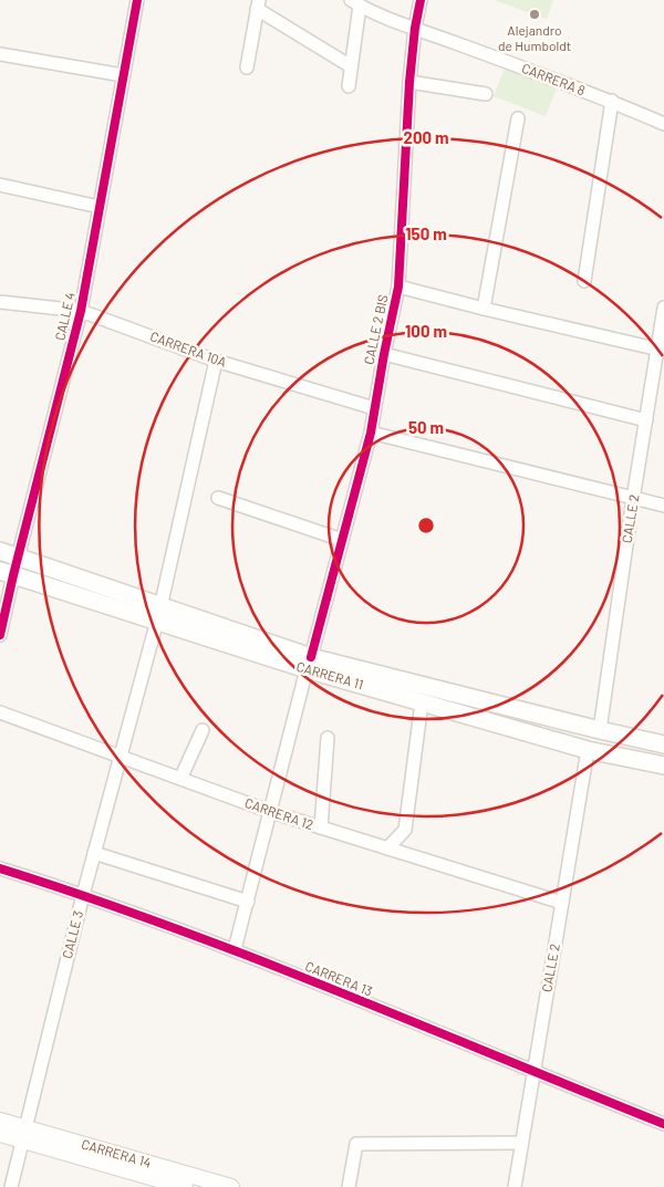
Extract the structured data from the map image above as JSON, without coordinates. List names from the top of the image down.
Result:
{
  "streets": {
    "main road": ["CARRERA 11"],
    "street": [
      "CARRERA 8",
      "CALLE 4",
      "CALLE 2 BIS",
      "CARRERA 10A",
      "CALLE 2",
      "CARRERA 12",
      "CALLE 3",
      "CARRERA 13",
      "CARRERA 14"
    ]
  },
  "crossings": [
    ["CARRERA 8", "CALLE 2 BIS"],
    ["CALLE 4", "CARRERA 10A"],
    ["CALLE 4", "CARRERA 11"],
    ["CALLE 2 BIS", "CARRERA 10A"],
    ["CALLE 2 BIS", "CARRERA 11"],
    ["CALLE 2 BIS", "CARRERA 12"],
    ["CALLE 2 BIS", "CARRERA 13"],
    ["CARRERA 10A", "CALLE 3"],
    ["CALLE 2", "CARRERA 11"],
    ["CALLE 2", "CARRERA 12"],
    ["CALLE 2", "CARRERA 13"],
    ["CARRERA 11", "CALLE 3"],
    ["CARRERA 12", "CALLE 3"],
    ["CALLE 3", "CARRERA 13"],
    ["CALLE 3", "CARRERA 14"]
  ],
  "places": ["Alejandro de Humboldt"],
  "rings": [
    "200 m",
    "150 m",
    "100 m",
    "50 m"
  ]
}
